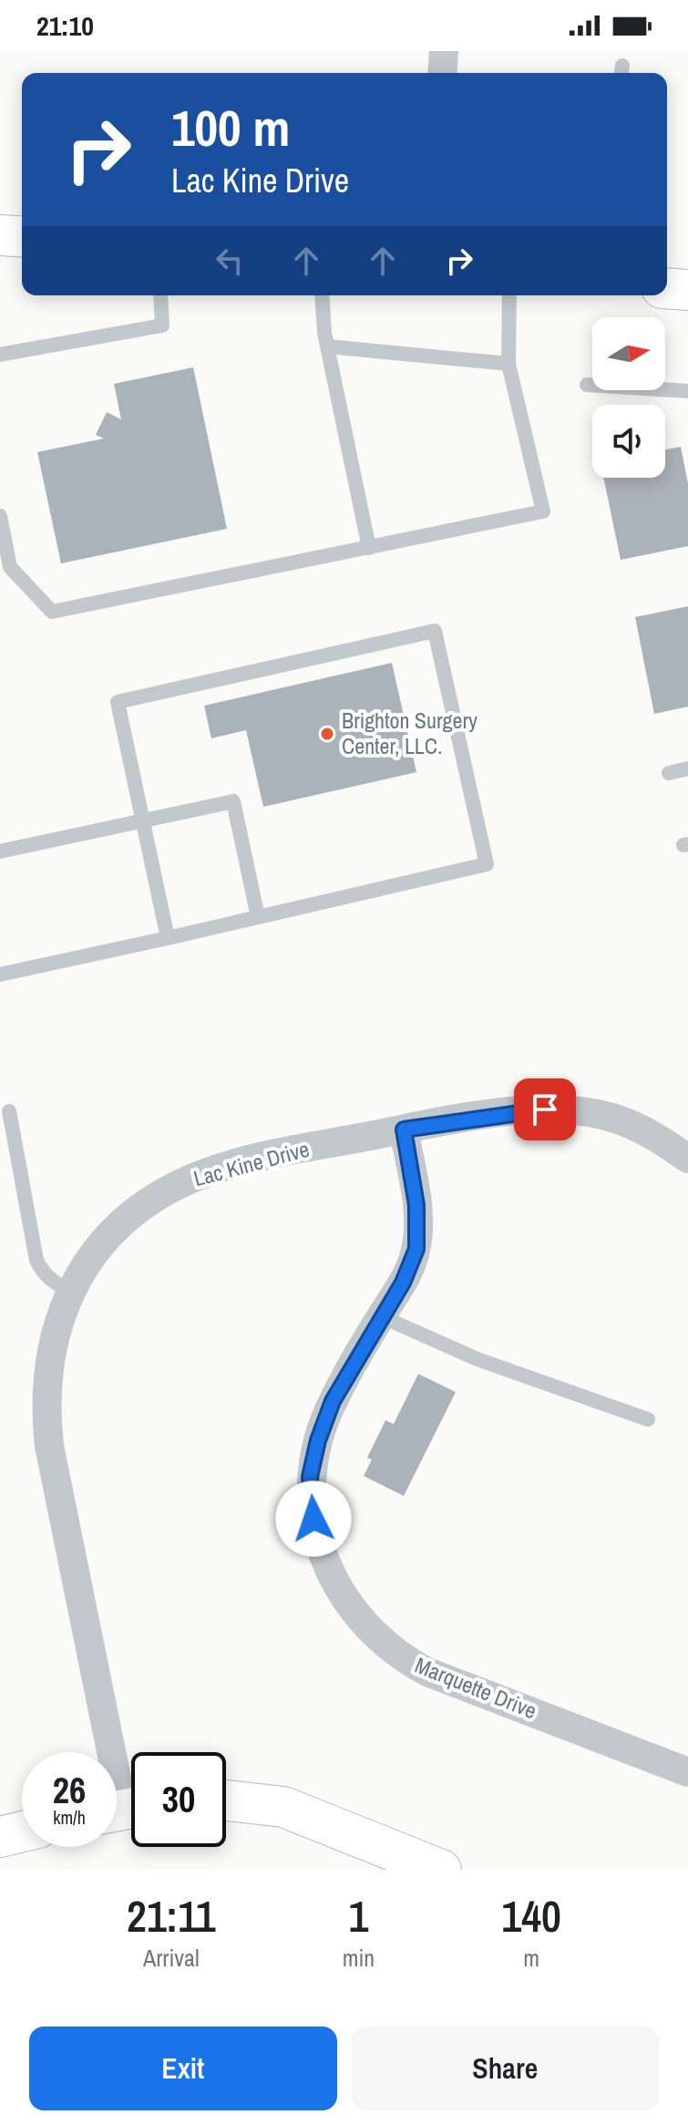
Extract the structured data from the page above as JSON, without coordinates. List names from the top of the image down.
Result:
{
  "streets": {
    "street": ["Lac Kine Drive", "Marquette Drive"]
  },
  "crossings": [
    ["Lac Kine Drive", "Marquette Drive"]
  ],
  "places": ["Brighton Surgery Center, LLC."],
  "north": "right",
  "page": {
    "status": "21:10",
    "turn": ["100 m", "Lac Kine Drive"],
    "speed": "26 km/h",
    "limit": "30",
    "eta": [
      "21:11",
      "Arrival",
      "1",
      "min",
      "140",
      "m"
    ],
    "buttons": ["Exit", "Share"]
  }
}
